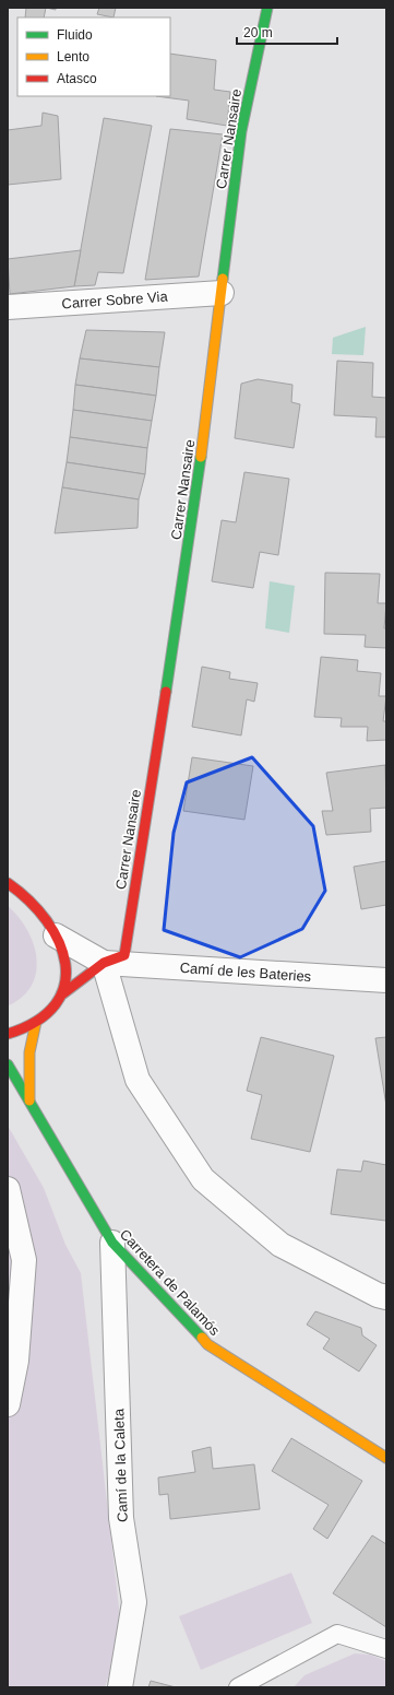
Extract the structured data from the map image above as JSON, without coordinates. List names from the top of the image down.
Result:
{
  "streets": {
    "street": [
      "Carrer Nansaire",
      "Carrer Sobre Via",
      "Camí de les Bateries",
      "Carretera de Palamós",
      "Camí de la Caleta"
    ]
  },
  "crossings": [
    ["Carrer Nansaire", "Carrer Sobre Via"],
    ["Carrer Nansaire", "Camí de les Bateries"],
    ["Carretera de Palamós", "Camí de la Caleta"]
  ],
  "legend": ["Fluido", "Lento", "Atasco"],
  "scale_bar": "20 m"
}
